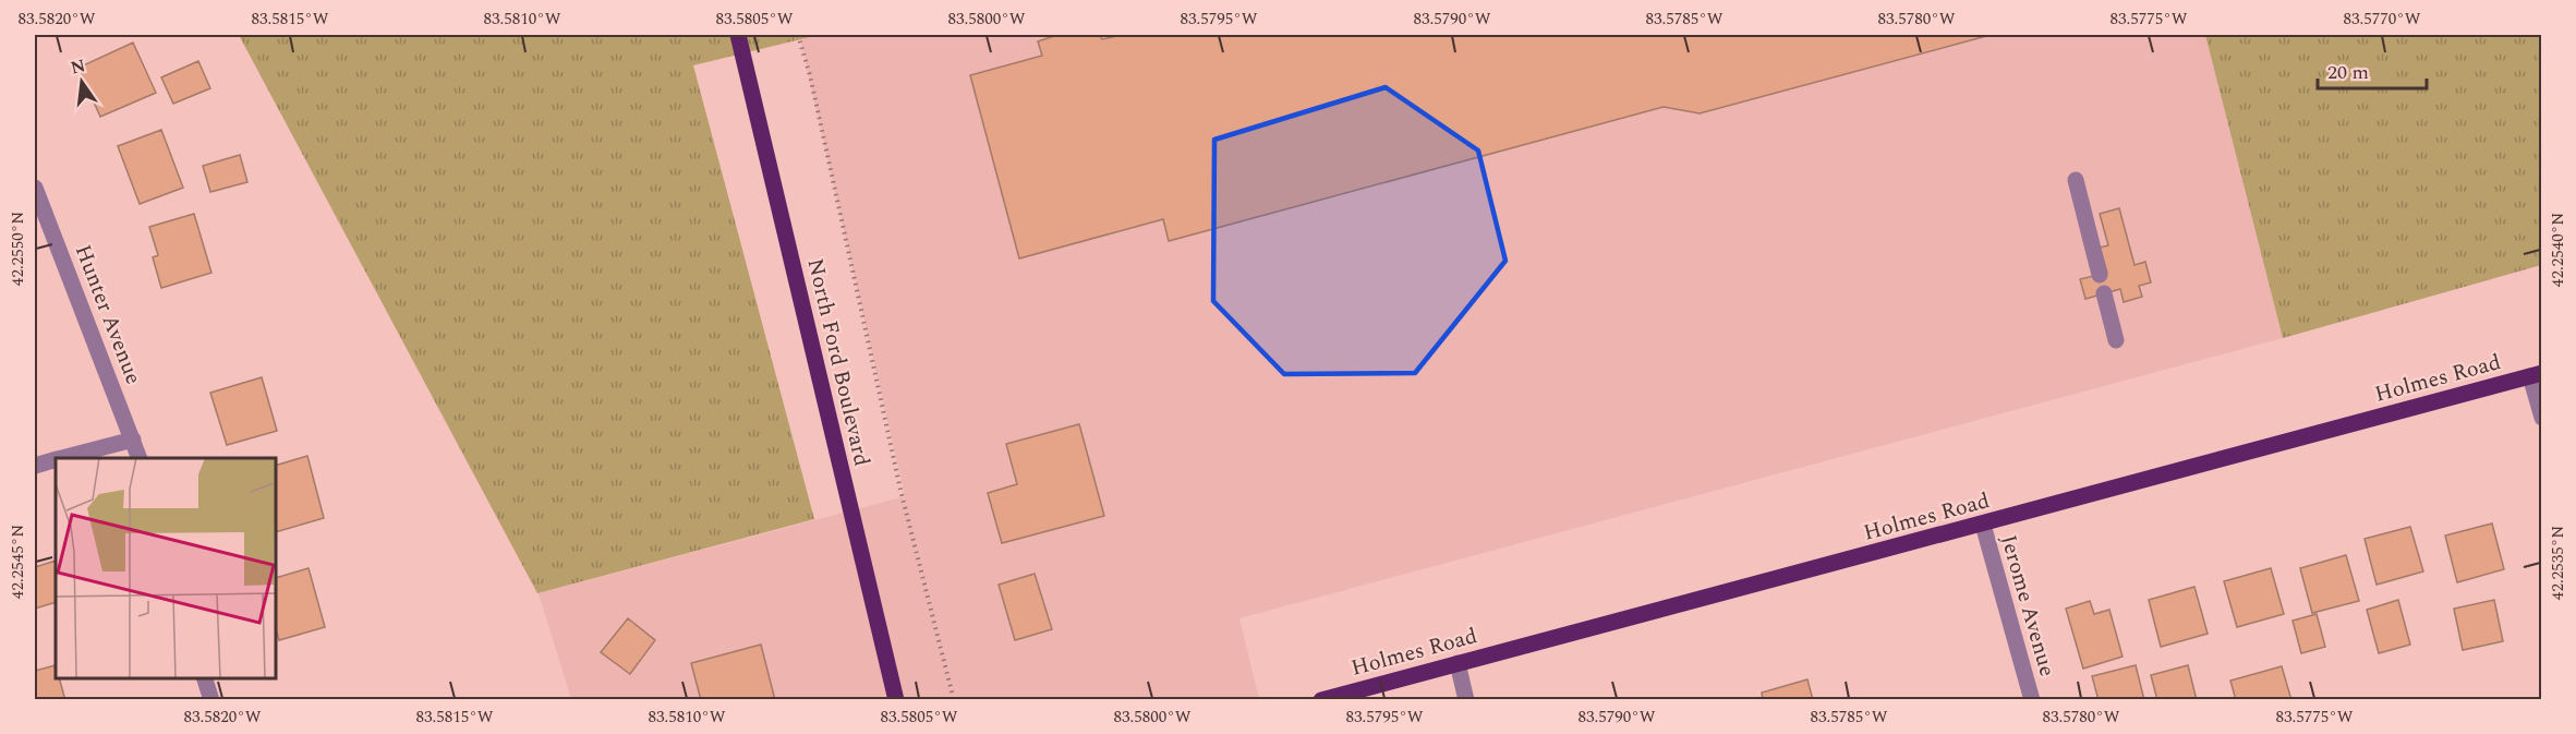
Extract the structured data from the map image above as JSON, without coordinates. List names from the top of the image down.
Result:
{
  "streets": {
    "main road": ["North Ford Boulevard", "Holmes Road"],
    "street": ["Hunter Avenue", "Jerome Avenue"]
  },
  "crossings": [
    ["Holmes Road", "Jerome Avenue"]
  ],
  "scale_bar": "20 m",
  "north": "top",
  "coordinates": [
    "83.5820°W",
    "83.5815°W",
    "83.5810°W",
    "83.5805°W",
    "83.5800°W",
    "83.5795°W",
    "83.5790°W",
    "83.5785°W",
    "83.5780°W",
    "83.5775°W",
    "83.5770°W",
    "42.2550°N",
    "42.2540°N",
    "42.2545°N",
    "42.2535°N"
  ]
}
